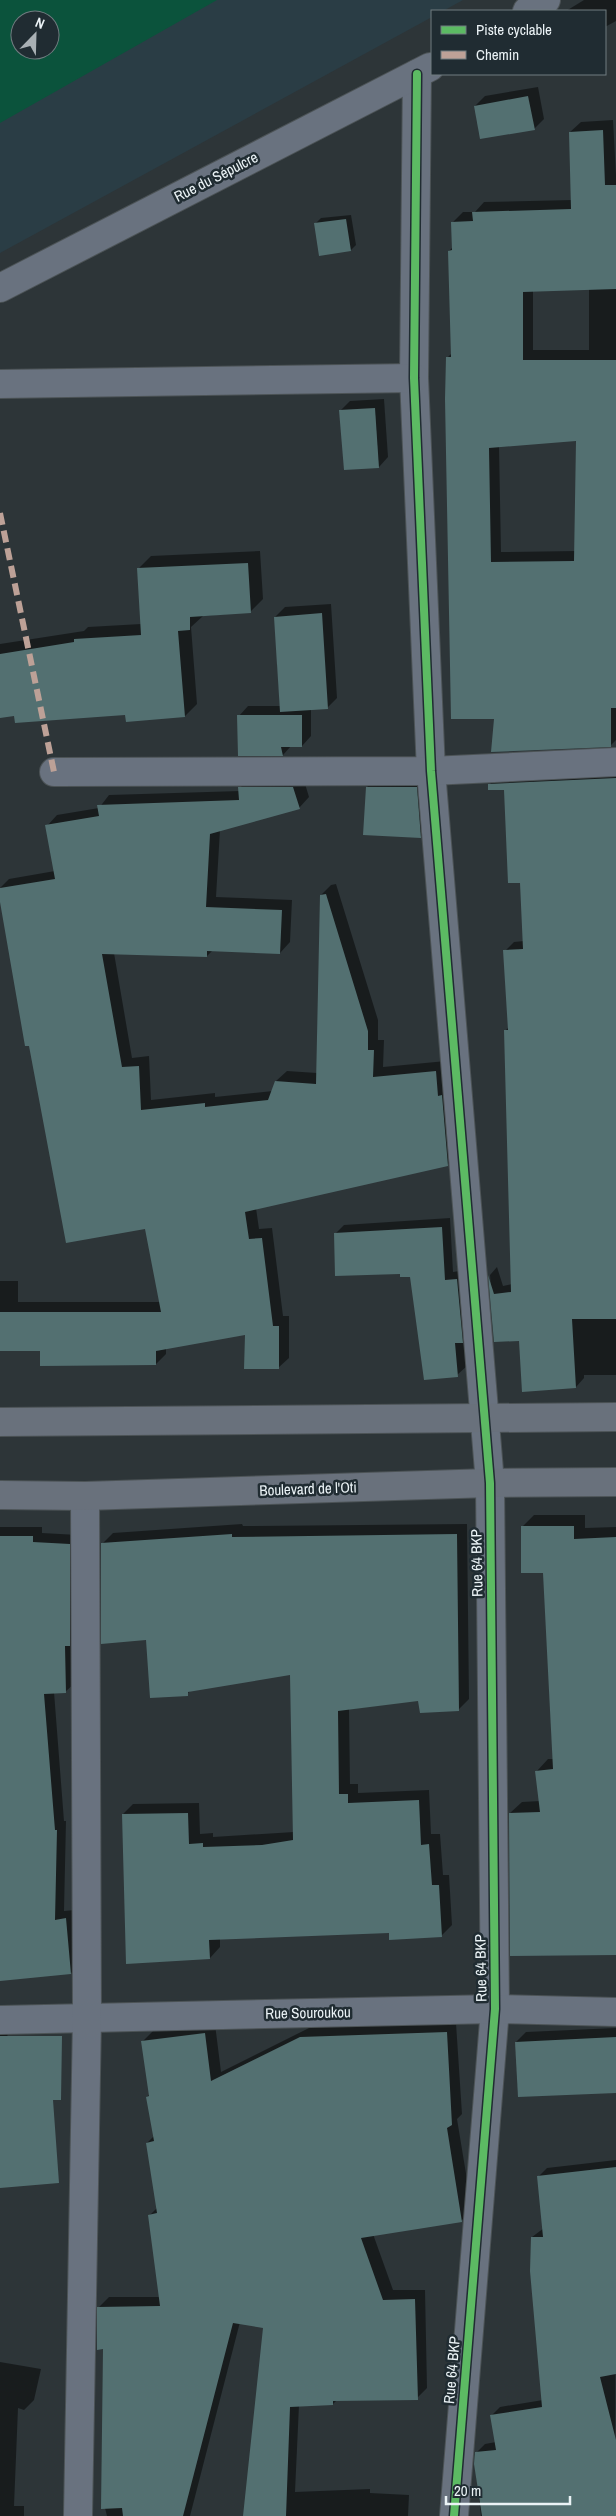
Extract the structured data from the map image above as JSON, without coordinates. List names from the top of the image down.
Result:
{
  "streets": {
    "main road": ["Boulevard de l'Oti"],
    "street": ["Rue du Sépulcre", "Rue 64 BKP", "Rue Souroukou"]
  },
  "crossings": [
    ["Rue du Sépulcre", "Rue 64 BKP"],
    ["Boulevard de l'Oti", "Rue 64 BKP"],
    ["Rue 64 BKP", "Rue Souroukou"]
  ],
  "legend": ["Piste cyclable", "Chemin"],
  "scale_bar": "20 m",
  "north": "top right"
}
